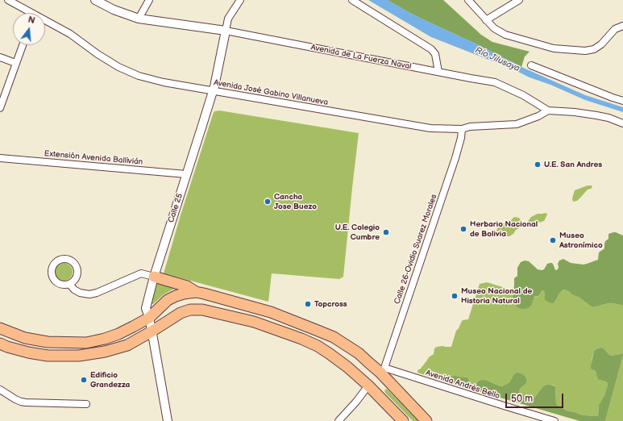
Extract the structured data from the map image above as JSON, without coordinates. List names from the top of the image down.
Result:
{
  "streets": {
    "street": [
      "Avenida de La Fuerza Naval",
      "Avenida José Gabino Villanueva",
      "Extensión Avenida Ballivián",
      "Calle 25",
      "Calle 26-Ovidio Suarez Morales",
      "Avenida Andrés Bello"
    ]
  },
  "crossings": [
    ["Avenida de La Fuerza Naval", "Avenida José Gabino Villanueva"],
    ["Avenida de La Fuerza Naval", "Calle 25"],
    ["Avenida José Gabino Villanueva", "Calle 25"],
    ["Avenida José Gabino Villanueva", "Calle 26-Ovidio Suarez Morales"],
    ["Extensión Avenida Ballivián", "Calle 25"],
    ["Calle 26-Ovidio Suarez Morales", "Avenida Andrés Bello"]
  ],
  "water": ["Río Jilusaya"],
  "places": [
    "U.E. San Andres",
    "Cancha Jose Buezo",
    "Herbario Nacional de Bolivia",
    "U.E. Colegio Cumbre",
    "Museo Astronímico",
    "Museo Nacional de Historia Natural",
    "Topcross",
    "Edificio Grandezza"
  ],
  "scale_bar": "50 m",
  "north": "top"
}
